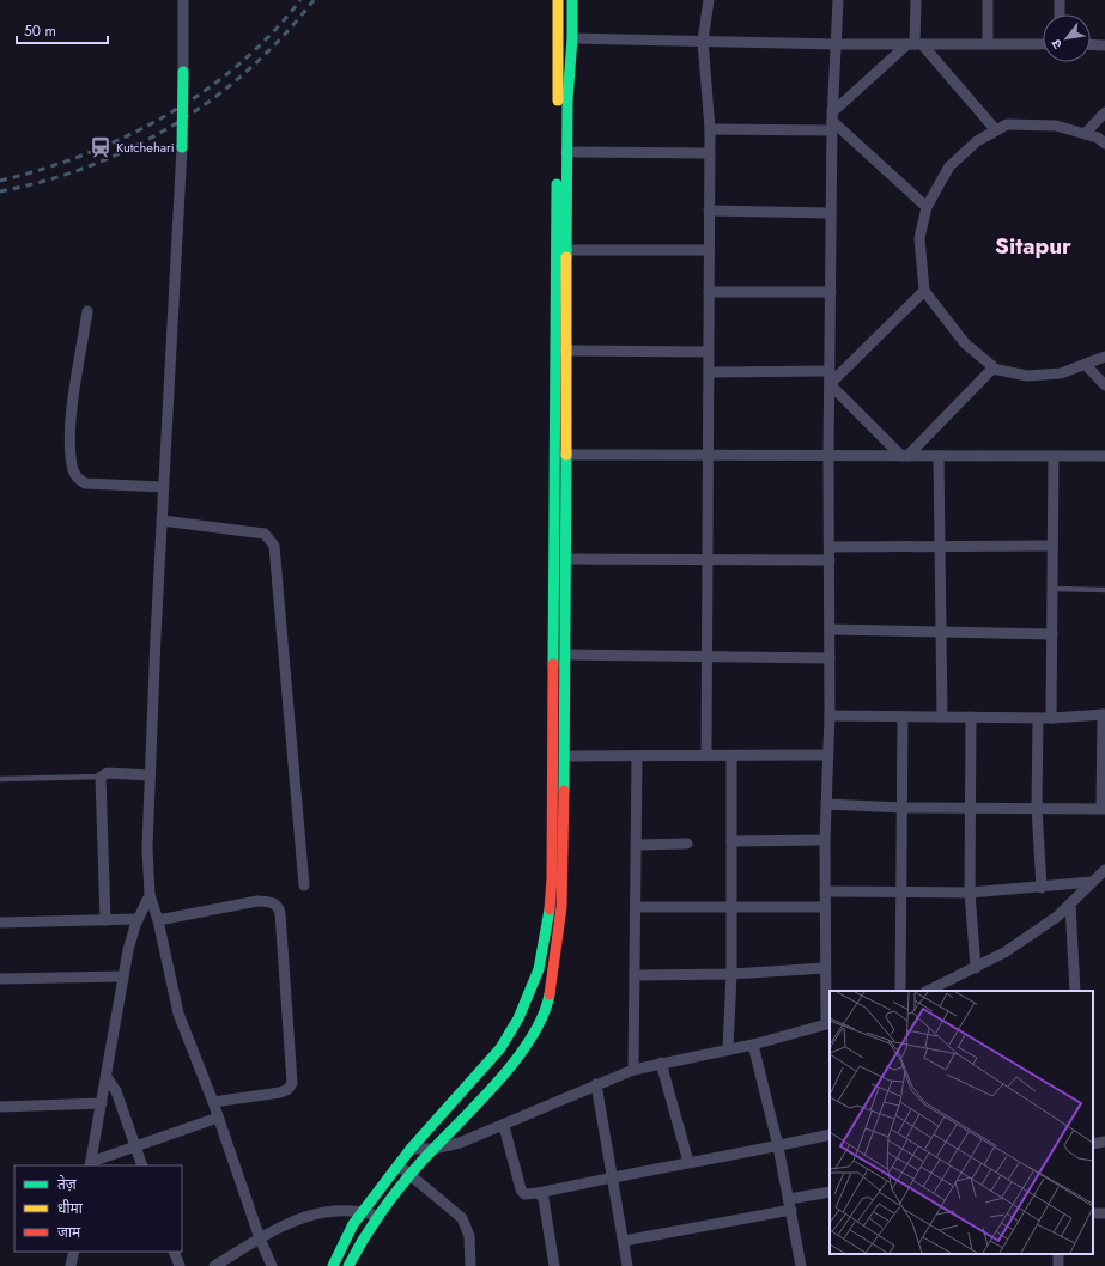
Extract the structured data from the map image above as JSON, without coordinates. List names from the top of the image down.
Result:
{
  "districts": ["Sitapur"],
  "places": {
    "station": ["Kutchehari"]
  },
  "legend": ["तेज़", "धीमा", "जाम"],
  "scale_bar": "50 m",
  "north": "bottom left"
}
